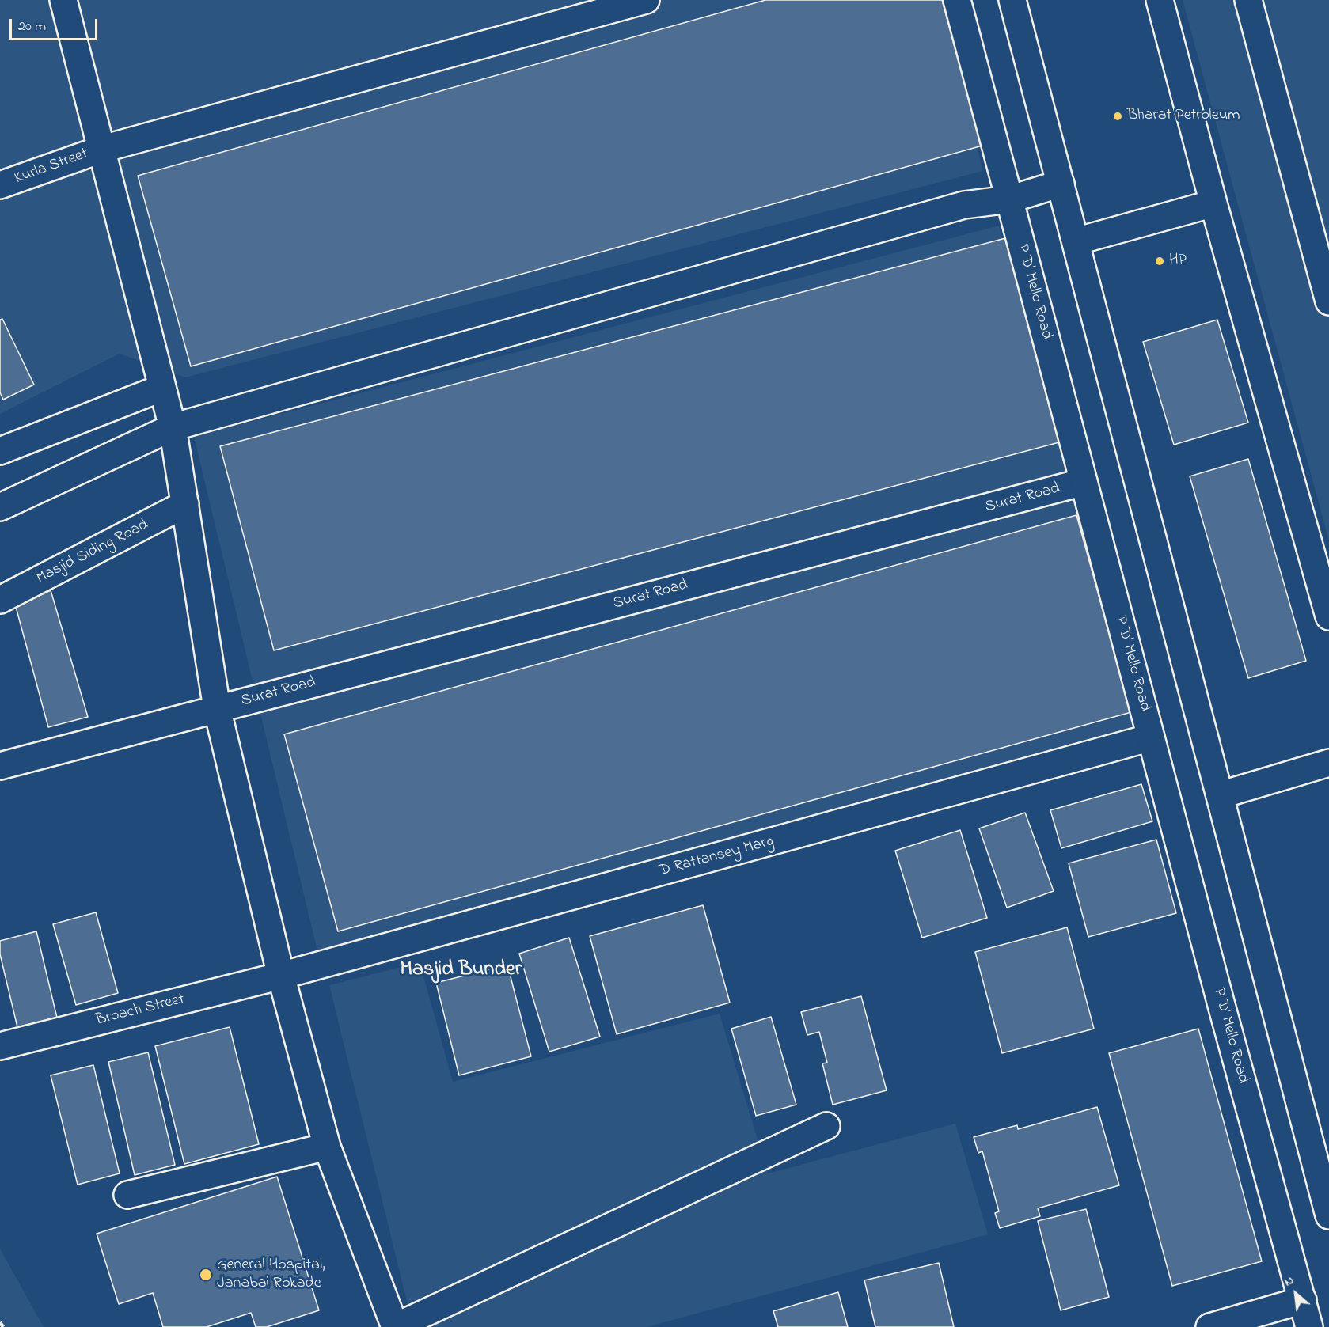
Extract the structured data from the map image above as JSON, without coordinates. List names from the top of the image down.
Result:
{
  "streets": {
    "street": [
      "Kurla Street",
      "P D' Mello Road",
      "Surat Road",
      "Masjid Siding Road",
      "D Rattansey Marg",
      "Broach Street"
    ]
  },
  "crossings": [
    ["P D' Mello Road", "Surat Road"],
    ["P D' Mello Road", "D Rattansey Marg"],
    ["D Rattansey Marg", "Broach Street"]
  ],
  "districts": ["Masjid Bunder"],
  "places": ["Bharat Petroleum", "HP", "General Hospital, Janabai Rokade"],
  "scale_bar": "20 m",
  "north": "top left"
}
